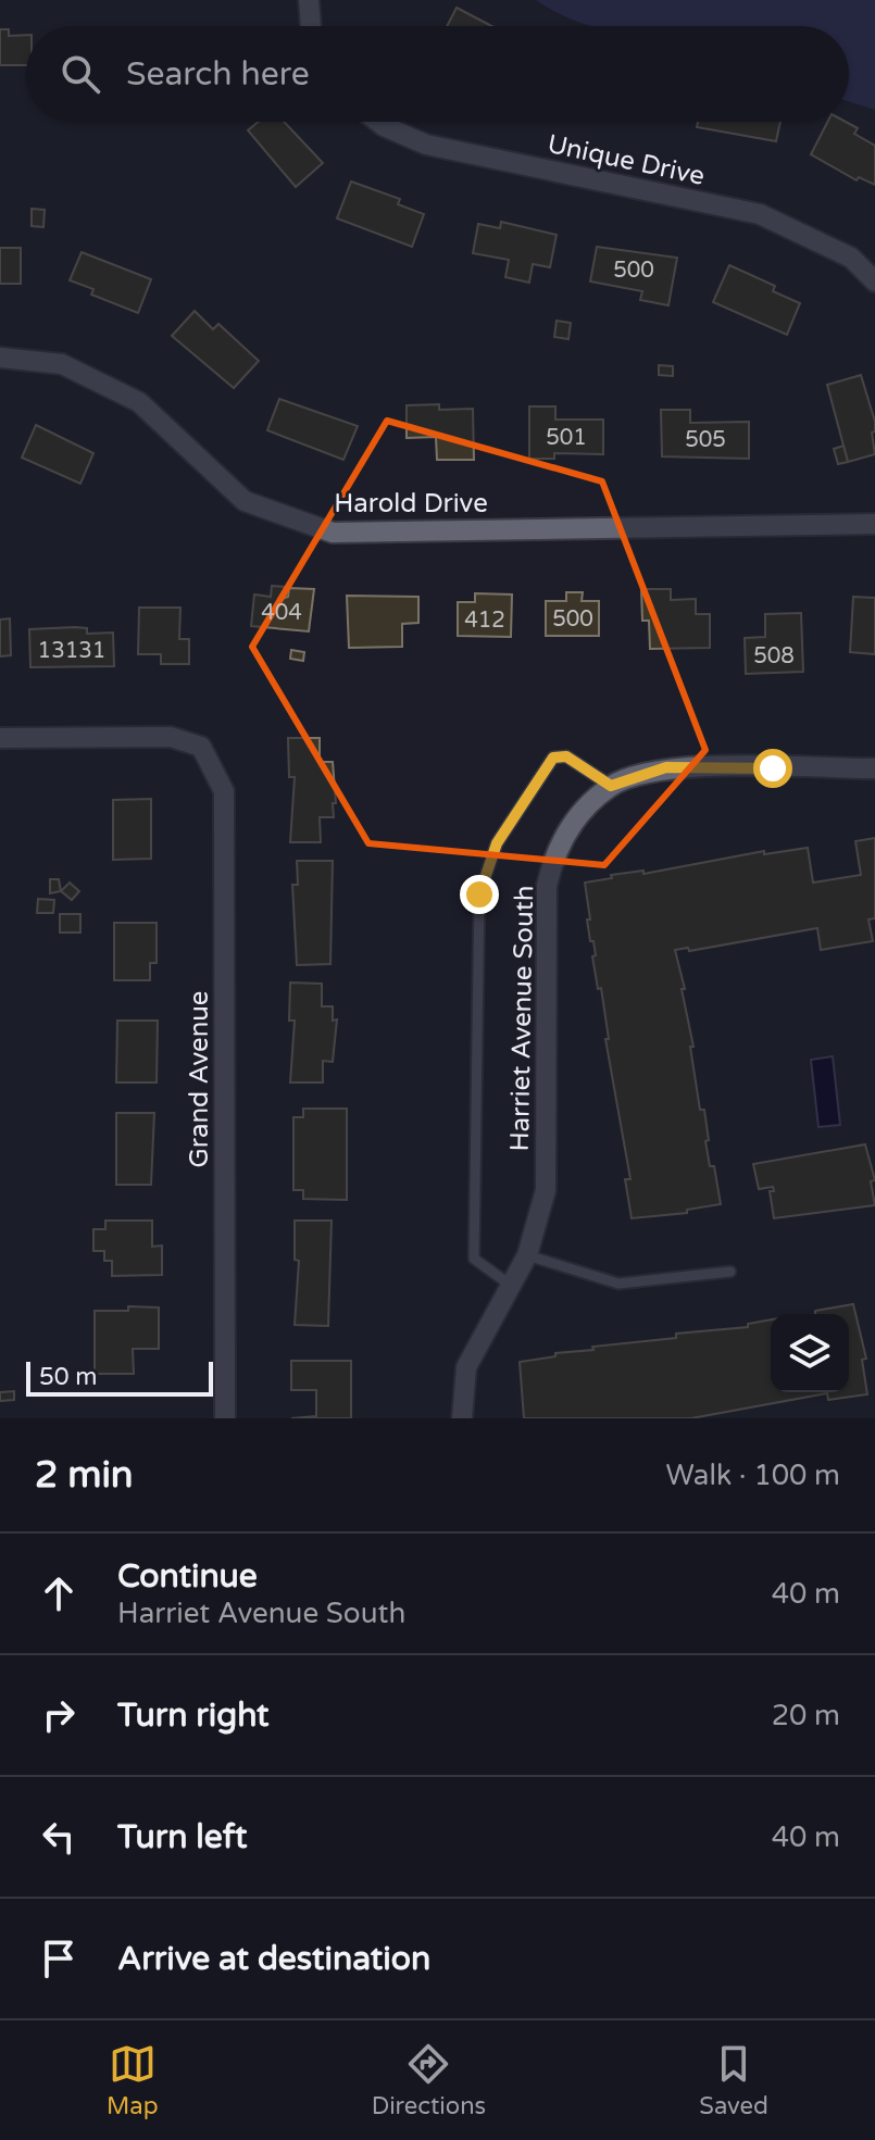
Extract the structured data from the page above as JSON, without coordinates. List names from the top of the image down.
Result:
{
  "streets": {
    "street": [
      "Unique Drive",
      "Harold Drive",
      "Harriet Avenue South",
      "Grand Avenue"
    ]
  },
  "house_numbers": [
    "500",
    "501",
    "505",
    "404",
    "500",
    "412",
    "13131",
    "508"
  ],
  "scale_bar": "50 m",
  "page": {
    "search": "Search here",
    "scale": "50 m",
    "heading": ["2 min", "Walk · 100 m"],
    "list": [
      ["Continue", "Harriet Avenue South", "40 m"],
      ["Turn right", "20 m"],
      ["Turn left", "40 m"],
      "Arrive at destination"
    ],
    "nav": ["Map", "Directions", "Saved"]
  }
}
